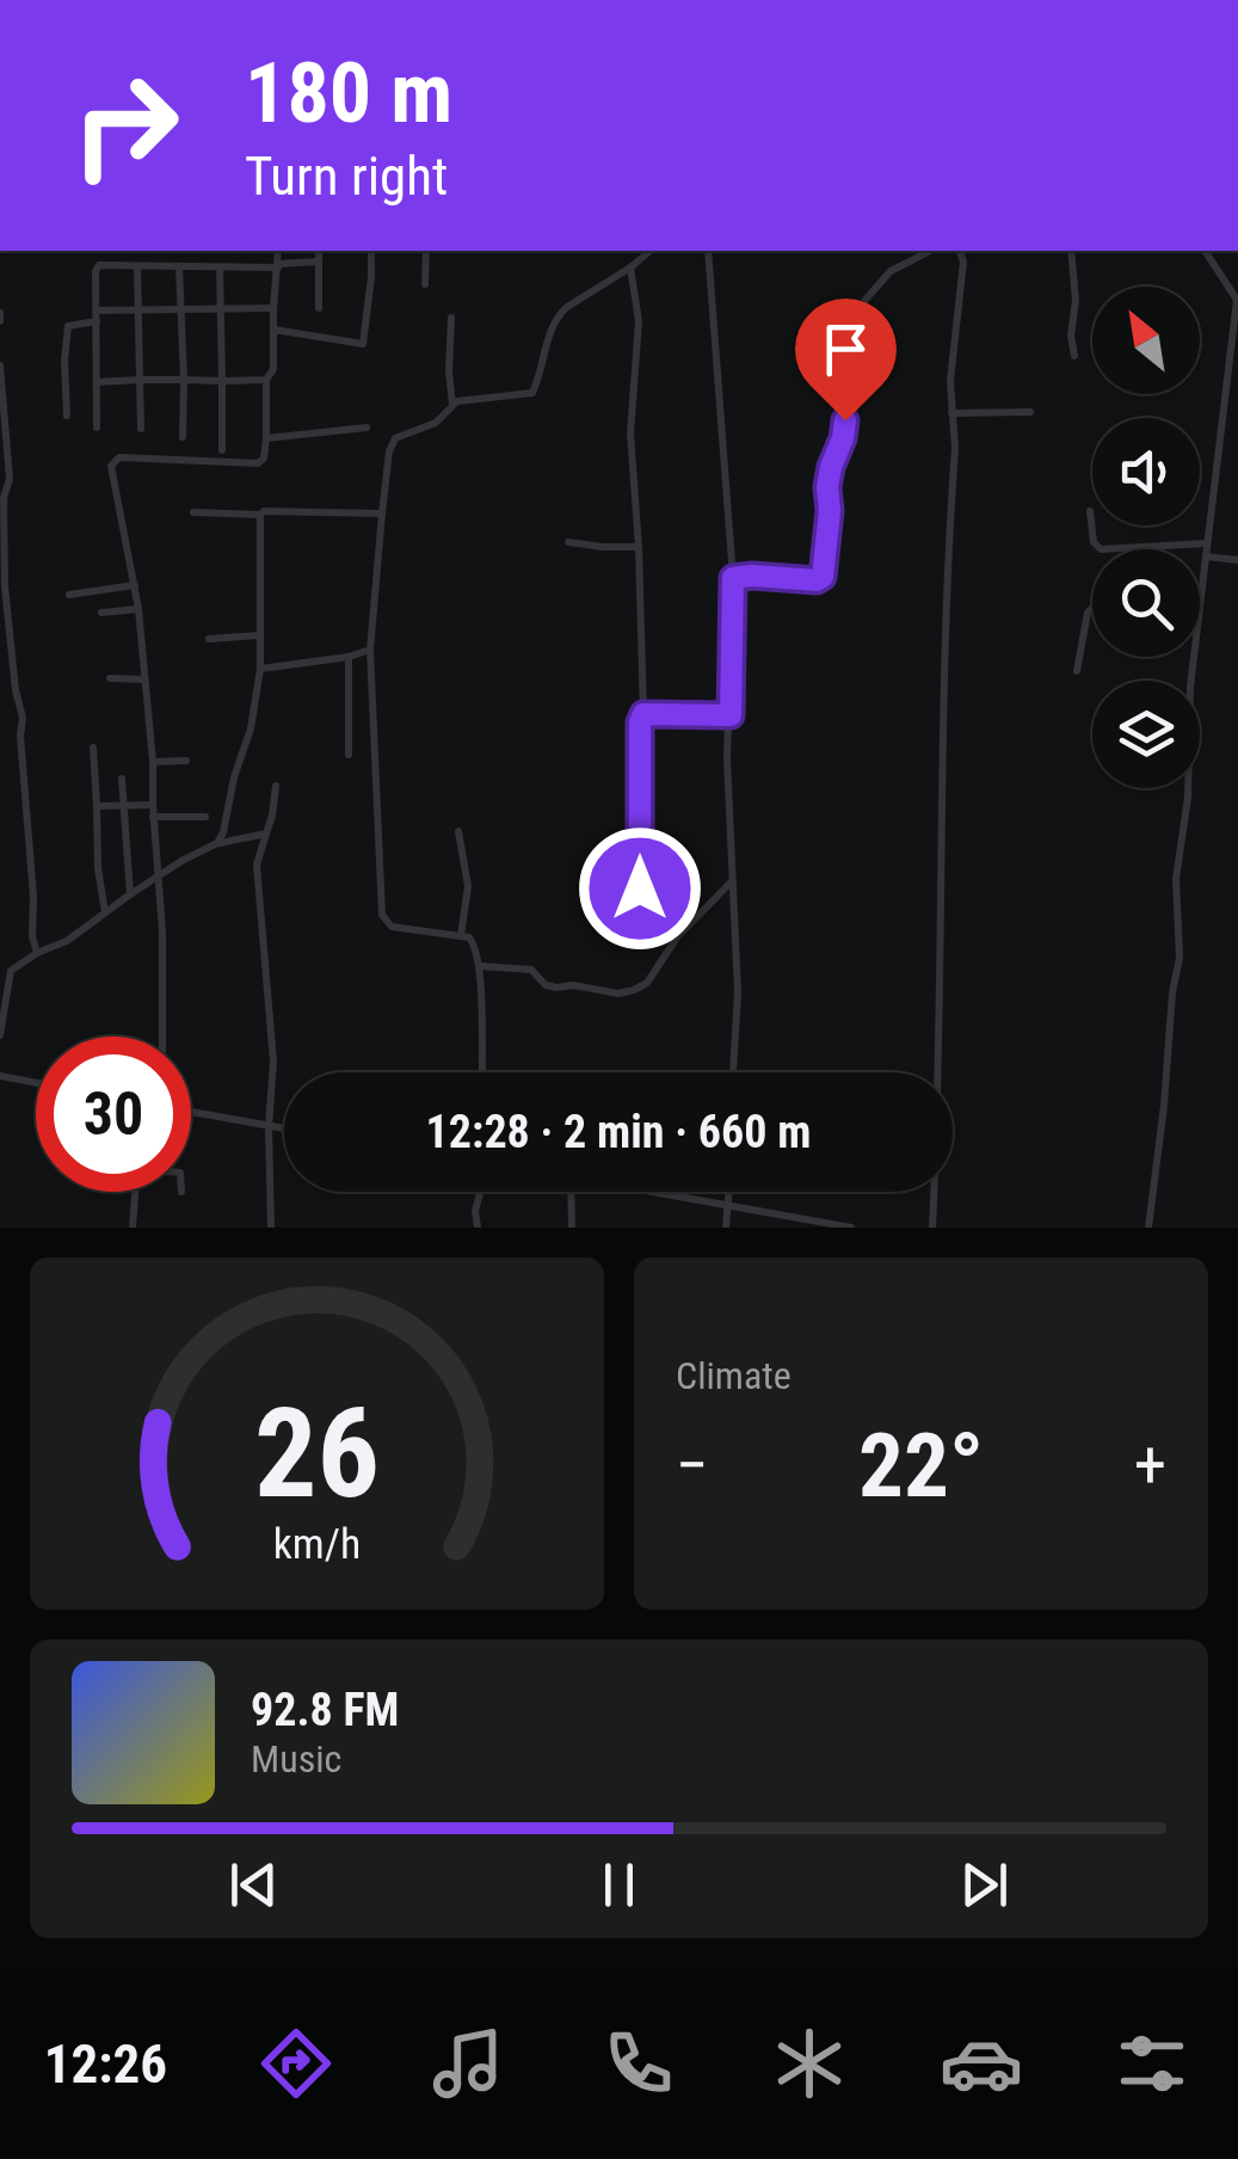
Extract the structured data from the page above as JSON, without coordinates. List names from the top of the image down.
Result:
{
  "north": "top left",
  "page": {
    "turn": ["180 m", "Turn right"],
    "limit": "30",
    "trip": "12:28 · 2 min · 660 m",
    "tile": "Climate",
    "heat": ["−", "22°", "+"],
    "song": ["92.8 FM", "Music"],
    "tabs": "12:26",
    "gauge": ["26", "km/h"]
  }
}
